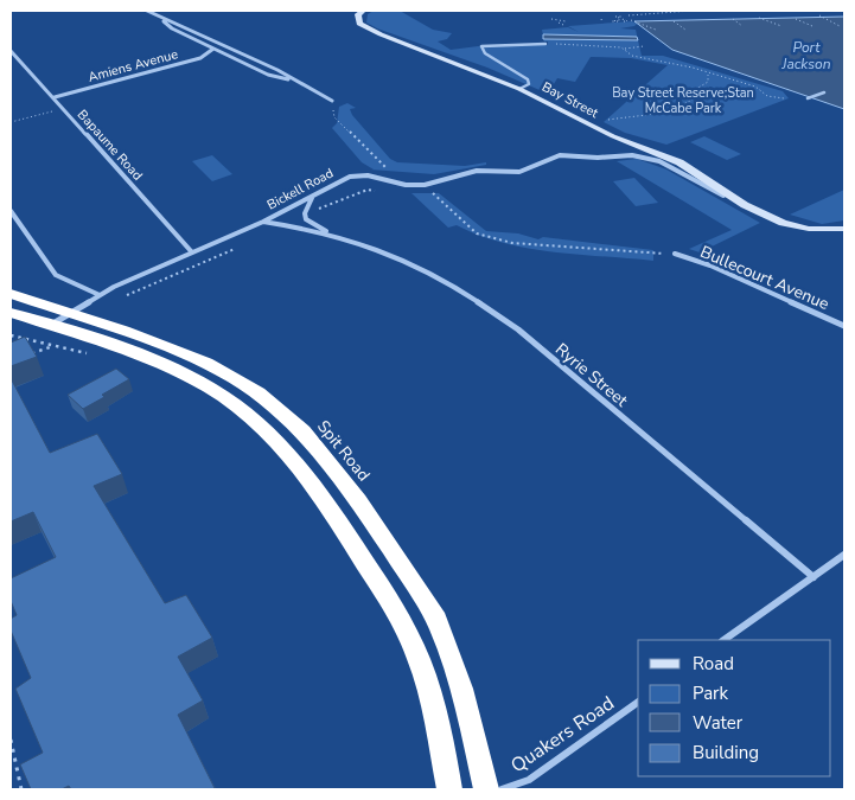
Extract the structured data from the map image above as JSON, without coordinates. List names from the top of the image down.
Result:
{
  "streets": {
    "highway": ["Spit Road"],
    "street": [
      "Amiens Avenue",
      "Bay Street",
      "Bapaume Road",
      "Bickell Road",
      "Bullecourt Avenue",
      "Ryrie Street",
      "Quakers Road"
    ]
  },
  "crossings": [
    ["Amiens Avenue", "Bapaume Road"],
    ["Bay Street", "Bickell Road"],
    ["Bapaume Road", "Bickell Road"],
    ["Bickell Road", "Ryrie Street"],
    ["Bickell Road", "Spit Road"]
  ],
  "water": ["Port Jackson"],
  "parks": ["Bay Street Reserve;Stan McCabe Park"],
  "legend": [
    "Road",
    "Park",
    "Water",
    "Building"
  ]
}
